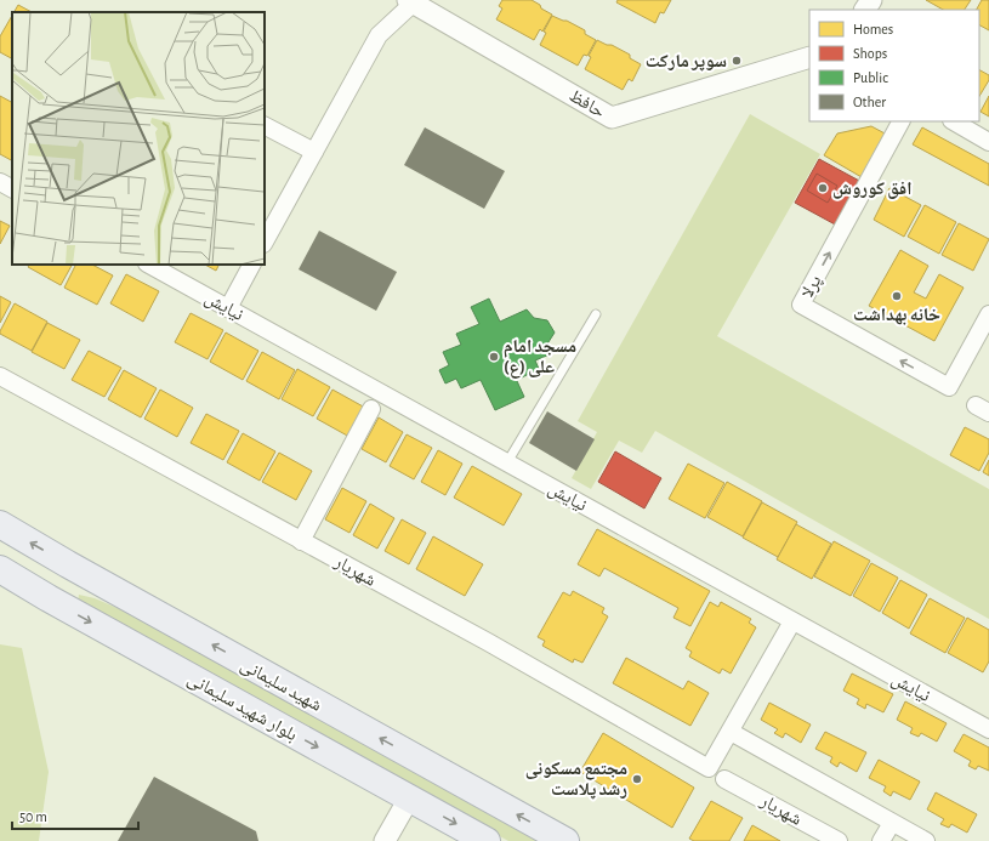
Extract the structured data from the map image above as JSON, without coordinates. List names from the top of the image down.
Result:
{
  "streets": {
    "main road": ["شهید سلیمانی", "بلوار شهید سلیمانی"],
    "street": [
      "حافظ",
      "پرلا",
      "نیایش",
      "شهریار"
    ]
  },
  "one_way": ["شهید سلیمانی", "بلوار شهید سلیمانی"],
  "places": [
    "سوپر مارکت",
    "افق کوروش",
    "خانه بهداشت",
    "مسجد امام علی (ع)",
    "مجتمع مسکونی رشد پلاست"
  ],
  "legend": [
    "Homes",
    "Shops",
    "Public",
    "Other"
  ],
  "scale_bar": "50 m"
}
